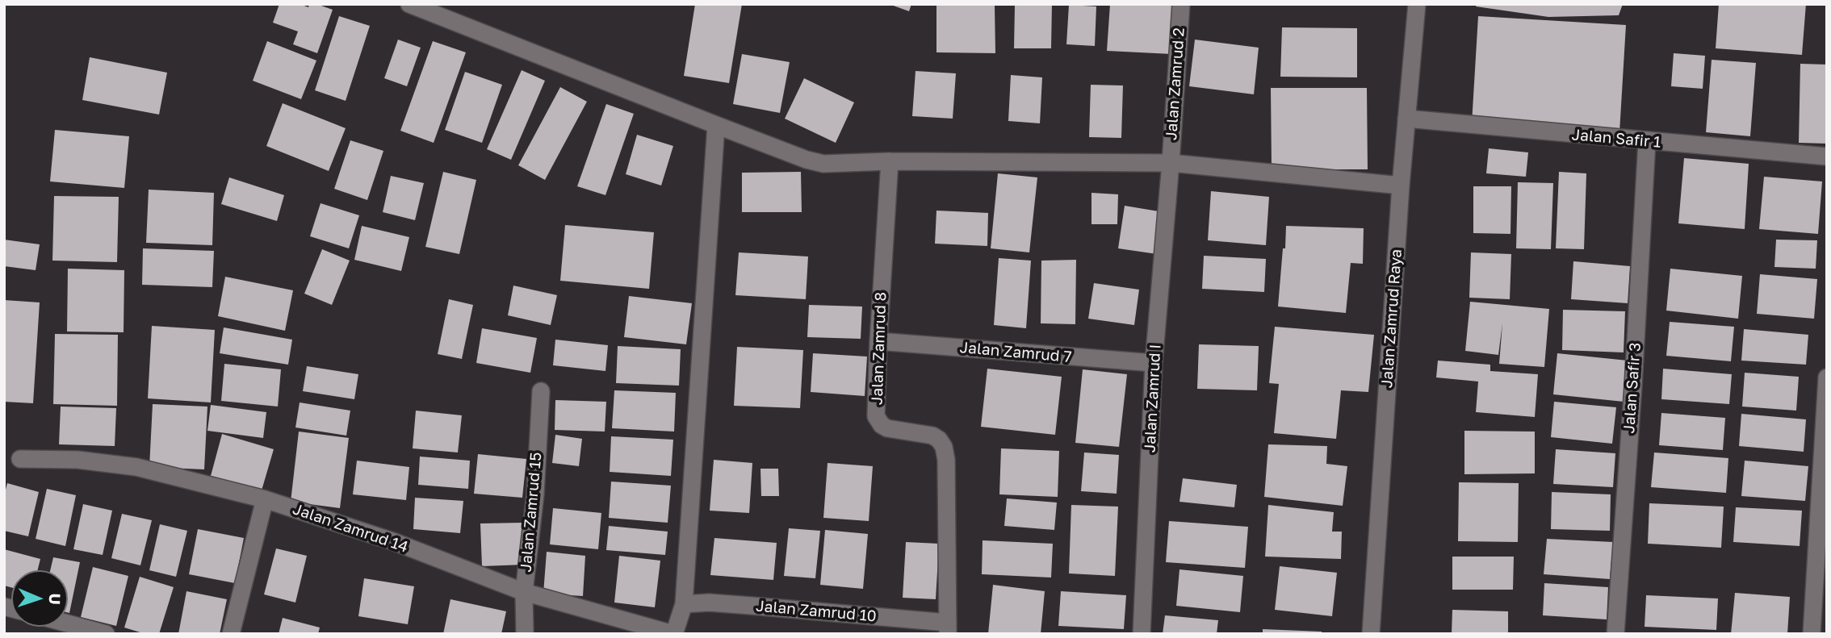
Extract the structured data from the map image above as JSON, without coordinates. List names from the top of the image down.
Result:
{
  "streets": {
    "street": [
      "Jalan Zamrud 2",
      "Jalan Safir 1",
      "Jalan Zamrud Raya",
      "Jalan Zamrud 8",
      "Jalan Zamrud 7",
      "Jalan Safir 3",
      "Jalan Zamrud I",
      "Jalan Zamrud 15",
      "Jalan Zamrud 14",
      "Jalan Zamrud 10"
    ]
  },
  "crossings": [
    ["Jalan Zamrud 2", "Jalan Zamrud I"],
    ["Jalan Safir 1", "Jalan Zamrud Raya"],
    ["Jalan Safir 1", "Jalan Safir 3"],
    ["Jalan Zamrud 8", "Jalan Zamrud 7"],
    ["Jalan Zamrud 8", "Jalan Zamrud 10"],
    ["Jalan Zamrud 7", "Jalan Zamrud I"],
    ["Jalan Zamrud 15", "Jalan Zamrud 14"]
  ],
  "north": "right"
}
